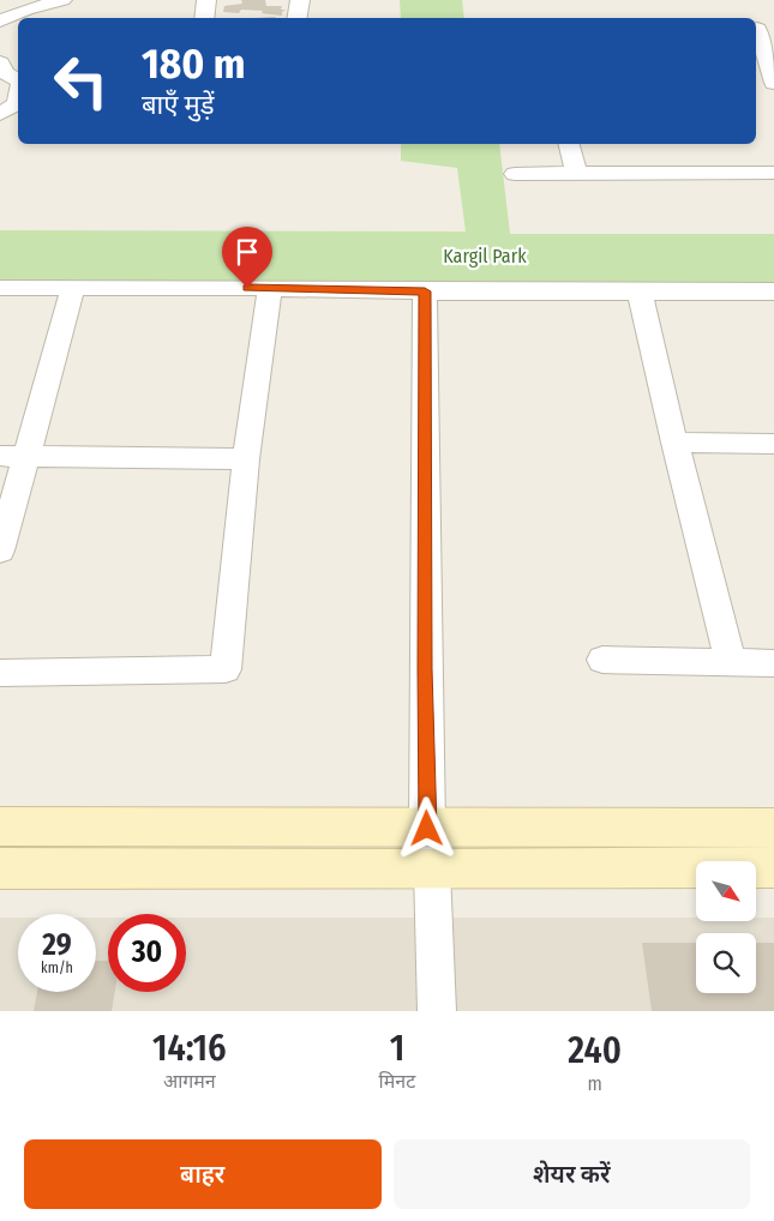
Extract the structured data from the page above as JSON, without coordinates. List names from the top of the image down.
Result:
{
  "parks": ["Kargil Park"],
  "north": "bottom right",
  "page": {
    "turn": ["180 m", "बाएँ मुड़ें"],
    "speed": "29 km/h",
    "limit": "30",
    "eta": [
      "14:16",
      "आगमन",
      "1",
      "मिनट",
      "240",
      "m"
    ],
    "buttons": ["बाहर", "शेयर करें"]
  }
}
